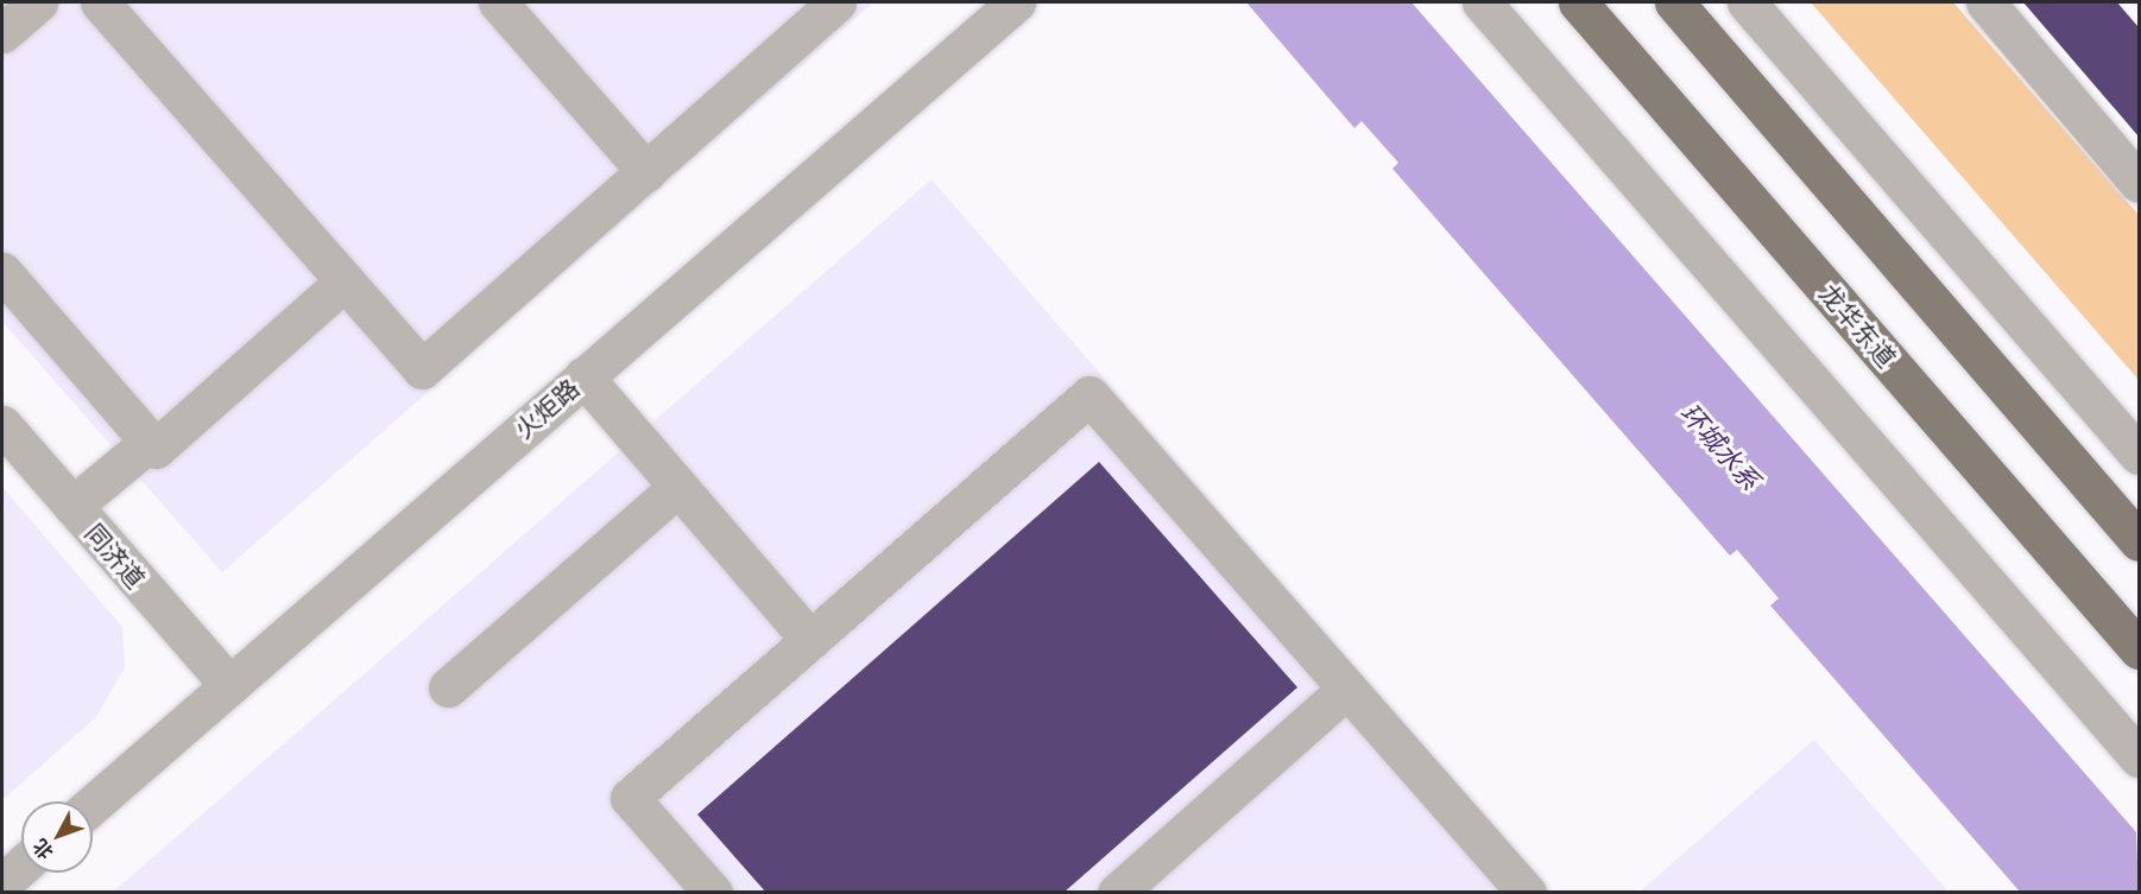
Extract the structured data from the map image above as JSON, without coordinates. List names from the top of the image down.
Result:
{
  "streets": {
    "main road": ["龙华东道"],
    "street": ["火炬路", "同济道"]
  },
  "crossings": [
    ["火炬路", "同济道"]
  ],
  "water": ["环城水系"],
  "north": "bottom left"
}
